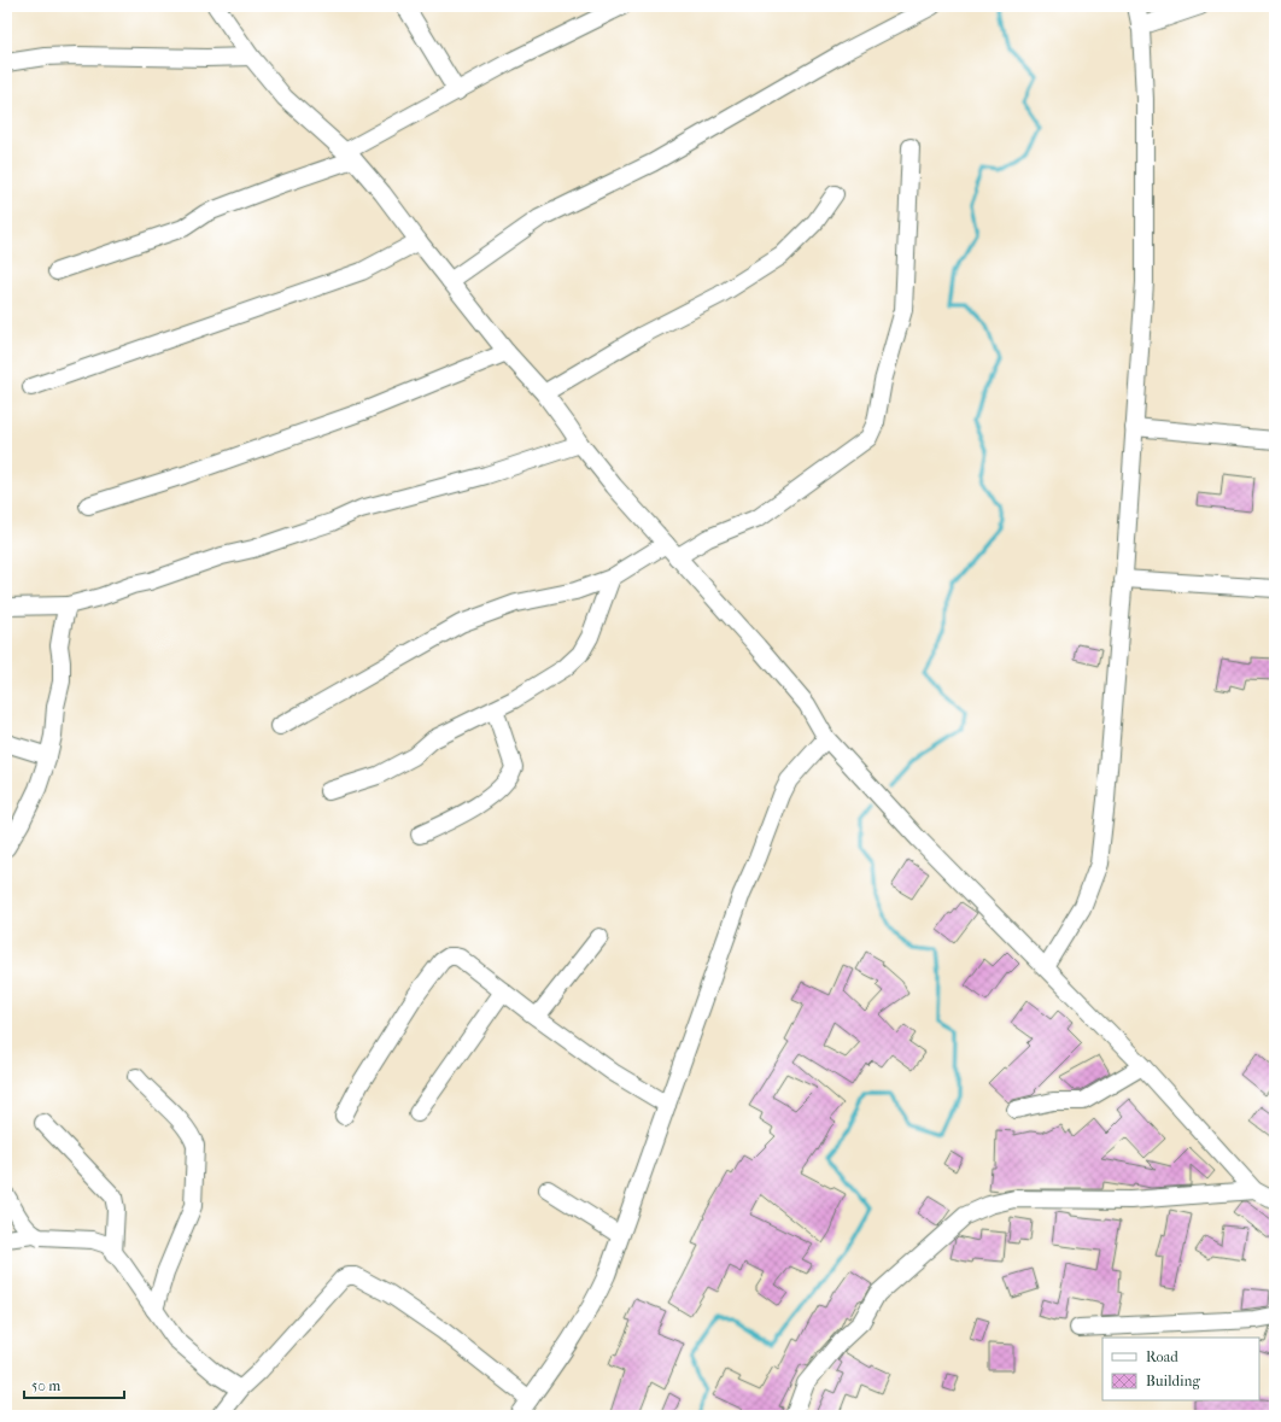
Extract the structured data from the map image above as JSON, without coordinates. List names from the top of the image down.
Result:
{
  "legend": ["Road", "Building"],
  "scale_bar": "50 m"
}
